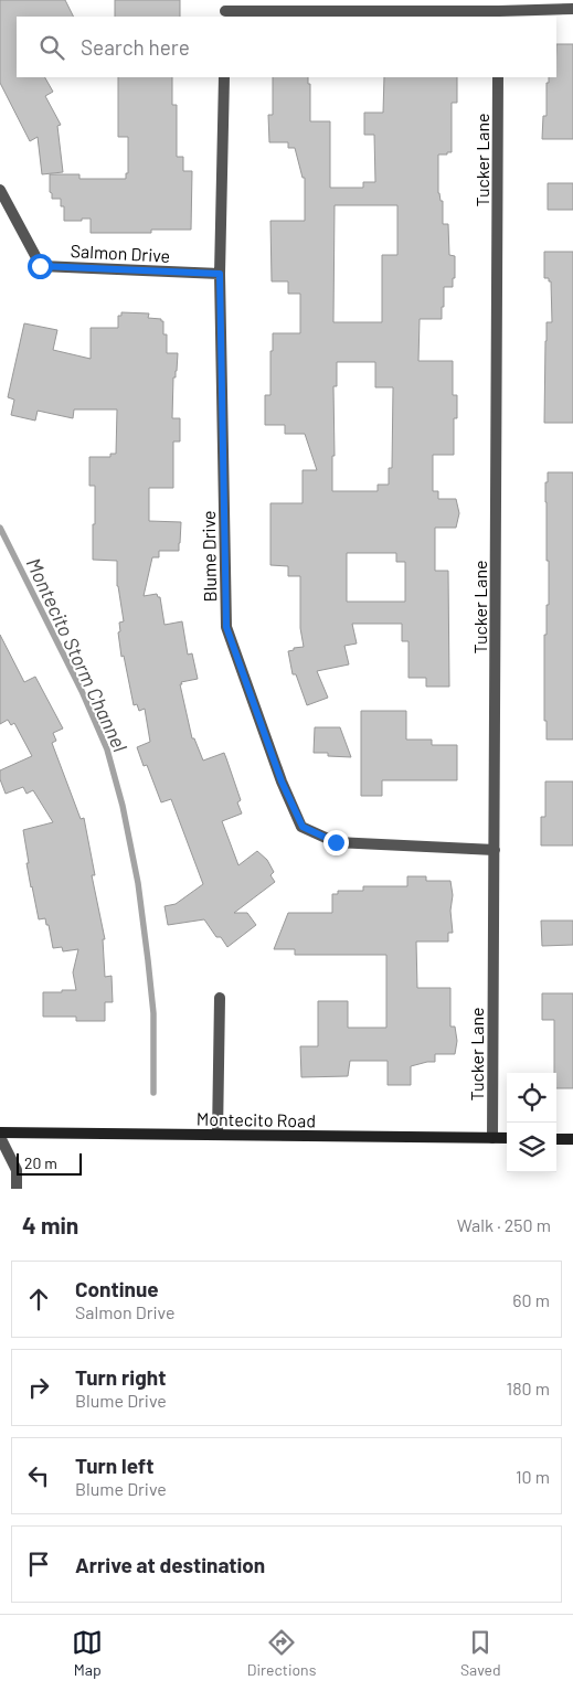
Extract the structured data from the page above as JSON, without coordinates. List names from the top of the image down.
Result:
{
  "streets": {
    "street": [
      "Tucker Lane",
      "Salmon Drive",
      "Blume Drive",
      "Montecito Road"
    ]
  },
  "crossings": [
    ["Tucker Lane", "Blume Drive"],
    ["Tucker Lane", "Montecito Road"],
    ["Salmon Drive", "Blume Drive"]
  ],
  "water": ["Montecito Storm Channel"],
  "scale_bar": "20 m",
  "page": {
    "search": "Search here",
    "scale": "20 m",
    "heading": ["4 min", "Walk · 250 m"],
    "list": [
      ["Continue", "Salmon Drive", "60 m"],
      ["Turn right", "Blume Drive", "180 m"],
      ["Turn left", "Blume Drive", "10 m"],
      "Arrive at destination"
    ],
    "nav": ["Map", "Directions", "Saved"]
  }
}
